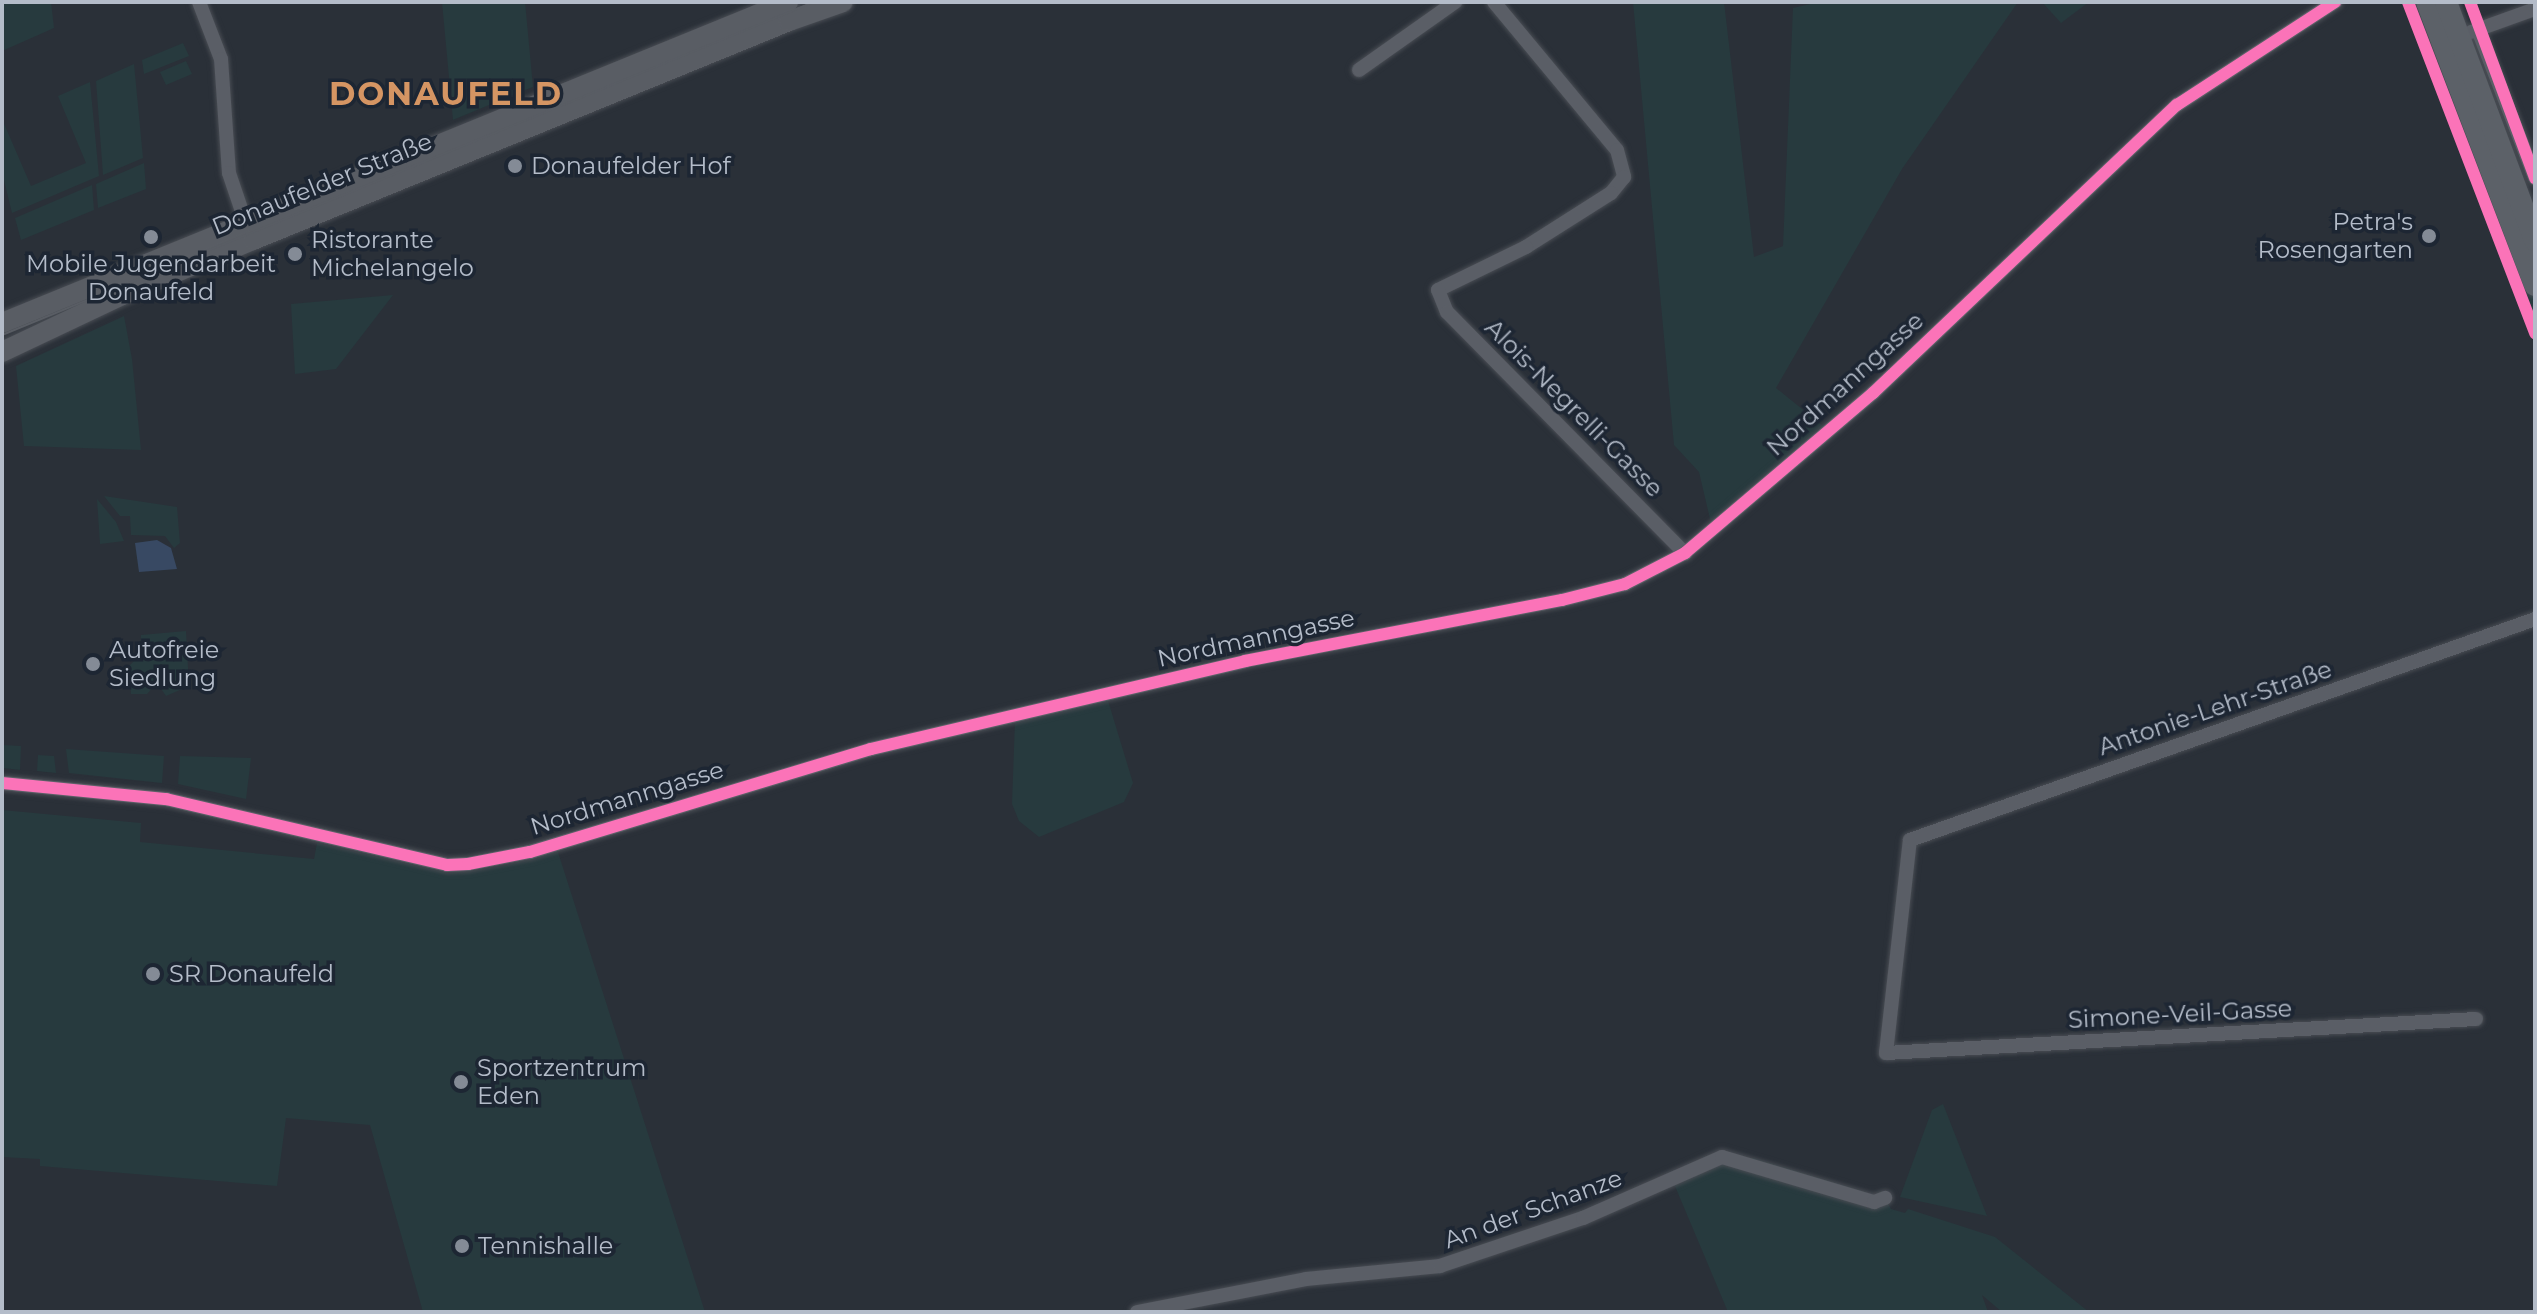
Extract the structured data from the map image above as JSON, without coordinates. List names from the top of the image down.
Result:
{
  "streets": {
    "main road": ["Donaufelder Straße"],
    "street": [
      "Nordmanngasse",
      "Alois-Negrelli-Gasse",
      "Antonie-Lehr-Straße",
      "Simone-Veil-Gasse",
      "An der Schanze"
    ]
  },
  "crossings": [
    ["Nordmanngasse", "Alois-Negrelli-Gasse"],
    ["Antonie-Lehr-Straße", "Simone-Veil-Gasse"]
  ],
  "districts": ["DONAUFELD"],
  "places": [
    "Donaufelder Hof",
    "Petra's Rosengarten",
    "Mobile Jugendarbeit Donaufeld",
    "Ristorante Michelangelo",
    "Autofreie Siedlung",
    "SR Donaufeld",
    "Sportzentrum Eden",
    "Tennishalle"
  ]
}
